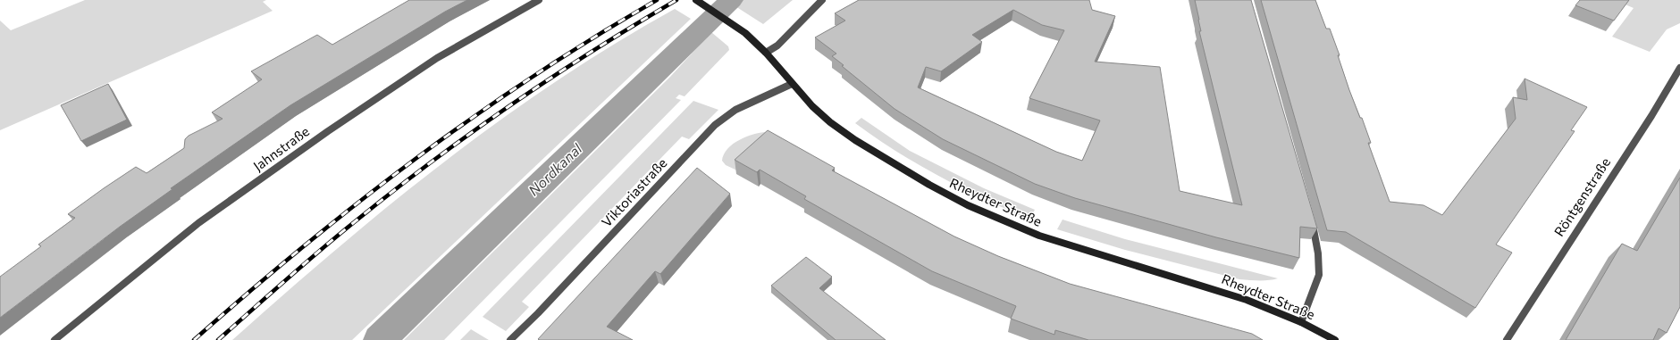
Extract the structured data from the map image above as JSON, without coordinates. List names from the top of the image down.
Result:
{
  "streets": {
    "main road": ["Rheydter Straße"],
    "street": ["Jahnstraße", "Viktoriastraße", "Röntgenstraße"]
  },
  "crossings": [
    ["Viktoriastraße", "Rheydter Straße"]
  ],
  "water": ["Nordkanal"]
}
